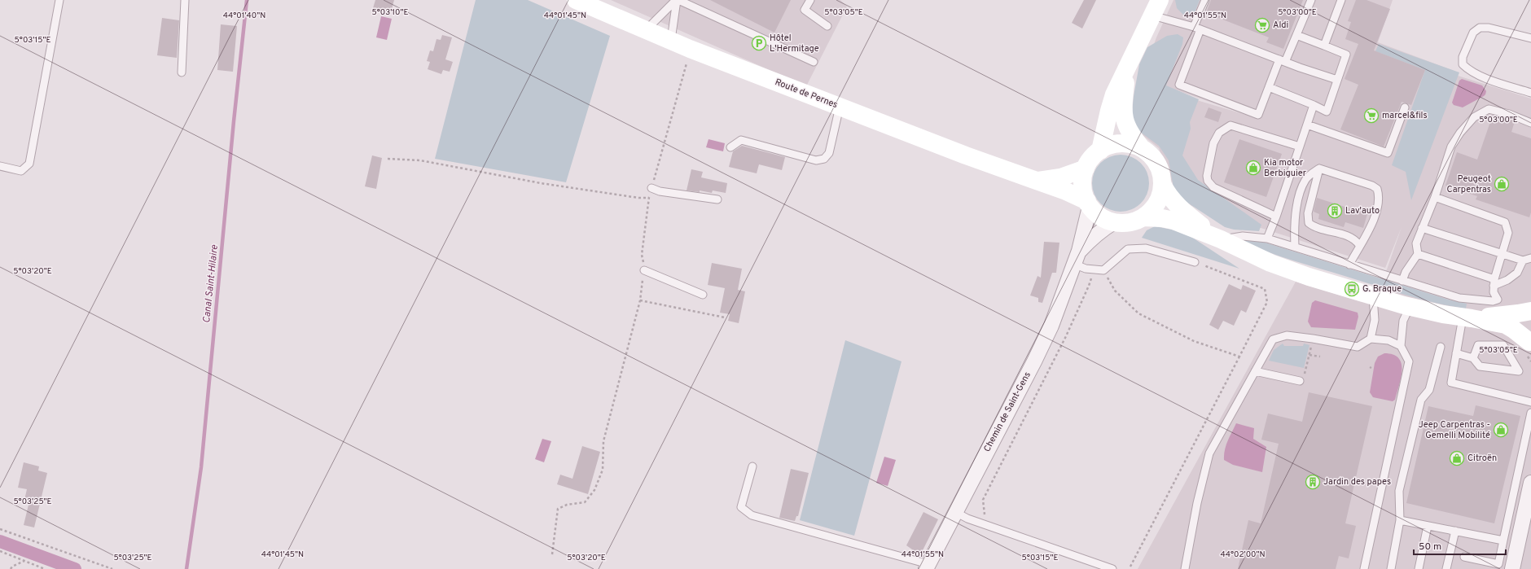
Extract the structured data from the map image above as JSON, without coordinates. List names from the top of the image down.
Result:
{
  "streets": {
    "main road": ["Route de Pernes"],
    "street": ["Chemin de Saint-Gens"]
  },
  "crossings": [
    ["Route de Pernes", "Chemin de Saint-Gens"]
  ],
  "water": ["Canal Saint-Hilaire"],
  "places": {
    "supermarket": ["Aldi", "marcel&fils"],
    "parking": ["Hôtel L'Hermitage"],
    "shop": [
      "Kia motor Berbiguier",
      "Peugeot Carpentras",
      "Jeep Carpentras - Gemelli Mobilité",
      "Citroën"
    ],
    "building": ["Lav'auto", "Jardin des papes"],
    "bus stop": ["G. Braque"]
  },
  "scale_bar": "50 m",
  "coordinates": [
    "5°03'10\"E",
    "5°03'05\"E",
    "5°03'00\"E",
    "44°01'40\"N",
    "44°01'45\"N",
    "44°01'55\"N",
    "5°03'15\"E",
    "5°03'20\"E",
    "5°03'25\"E",
    "44°02'00\"N"
  ]
}
